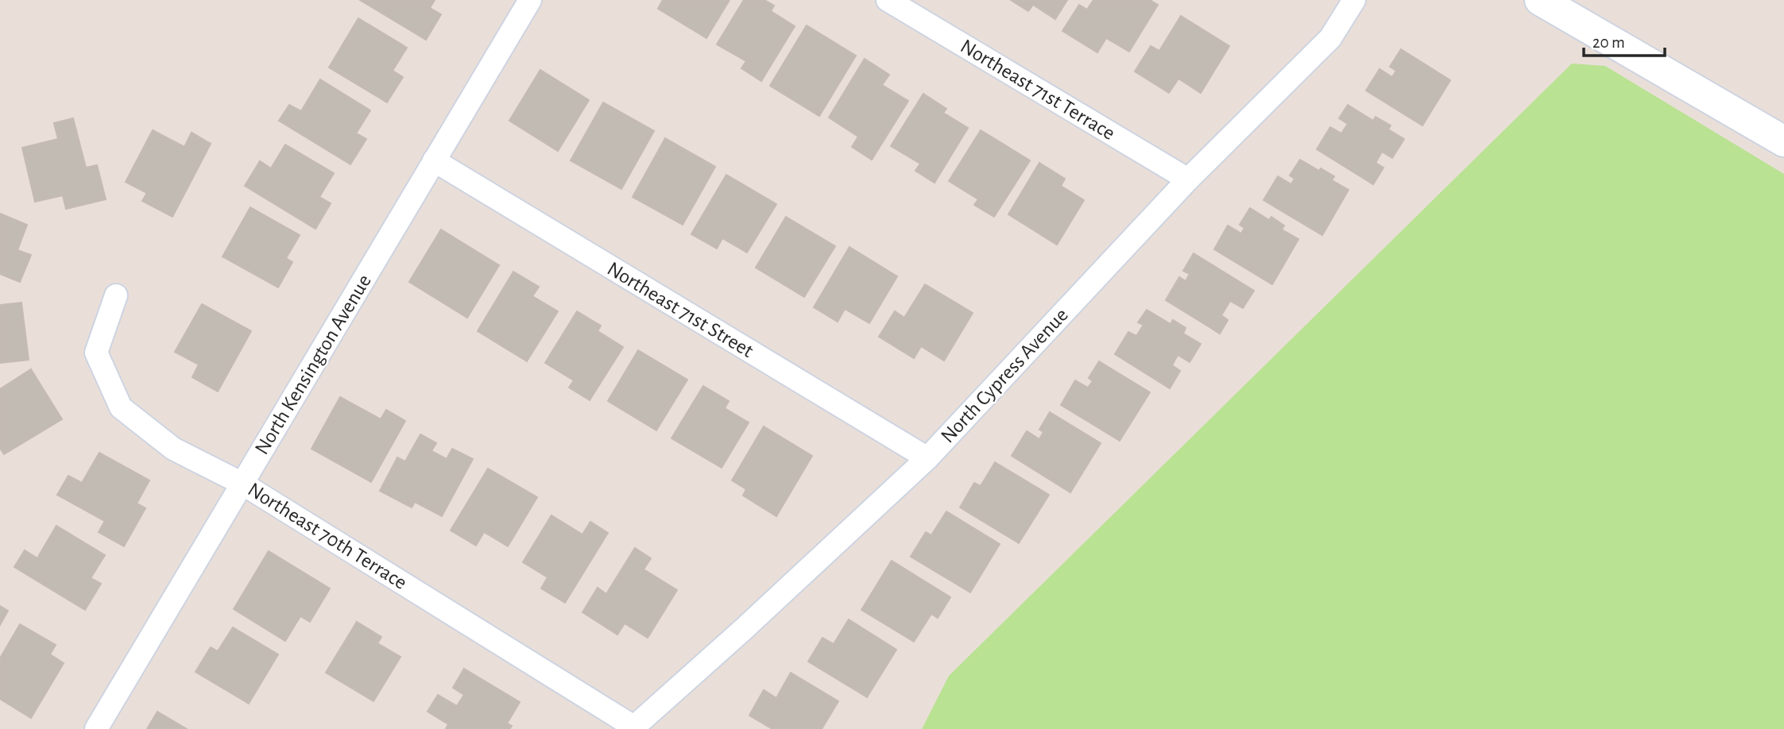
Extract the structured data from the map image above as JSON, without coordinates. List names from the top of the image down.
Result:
{
  "streets": {
    "street": [
      "Northeast 71st Terrace",
      "Northeast 71st Street",
      "North Kensington Avenue",
      "North Cypress Avenue",
      "Northeast 70th Terrace"
    ]
  },
  "crossings": [
    ["Northeast 71st Terrace", "North Cypress Avenue"],
    ["Northeast 71st Street", "North Kensington Avenue"],
    ["Northeast 71st Street", "North Cypress Avenue"],
    ["North Kensington Avenue", "Northeast 70th Terrace"],
    ["North Cypress Avenue", "Northeast 70th Terrace"]
  ],
  "scale_bar": "20 m"
}
